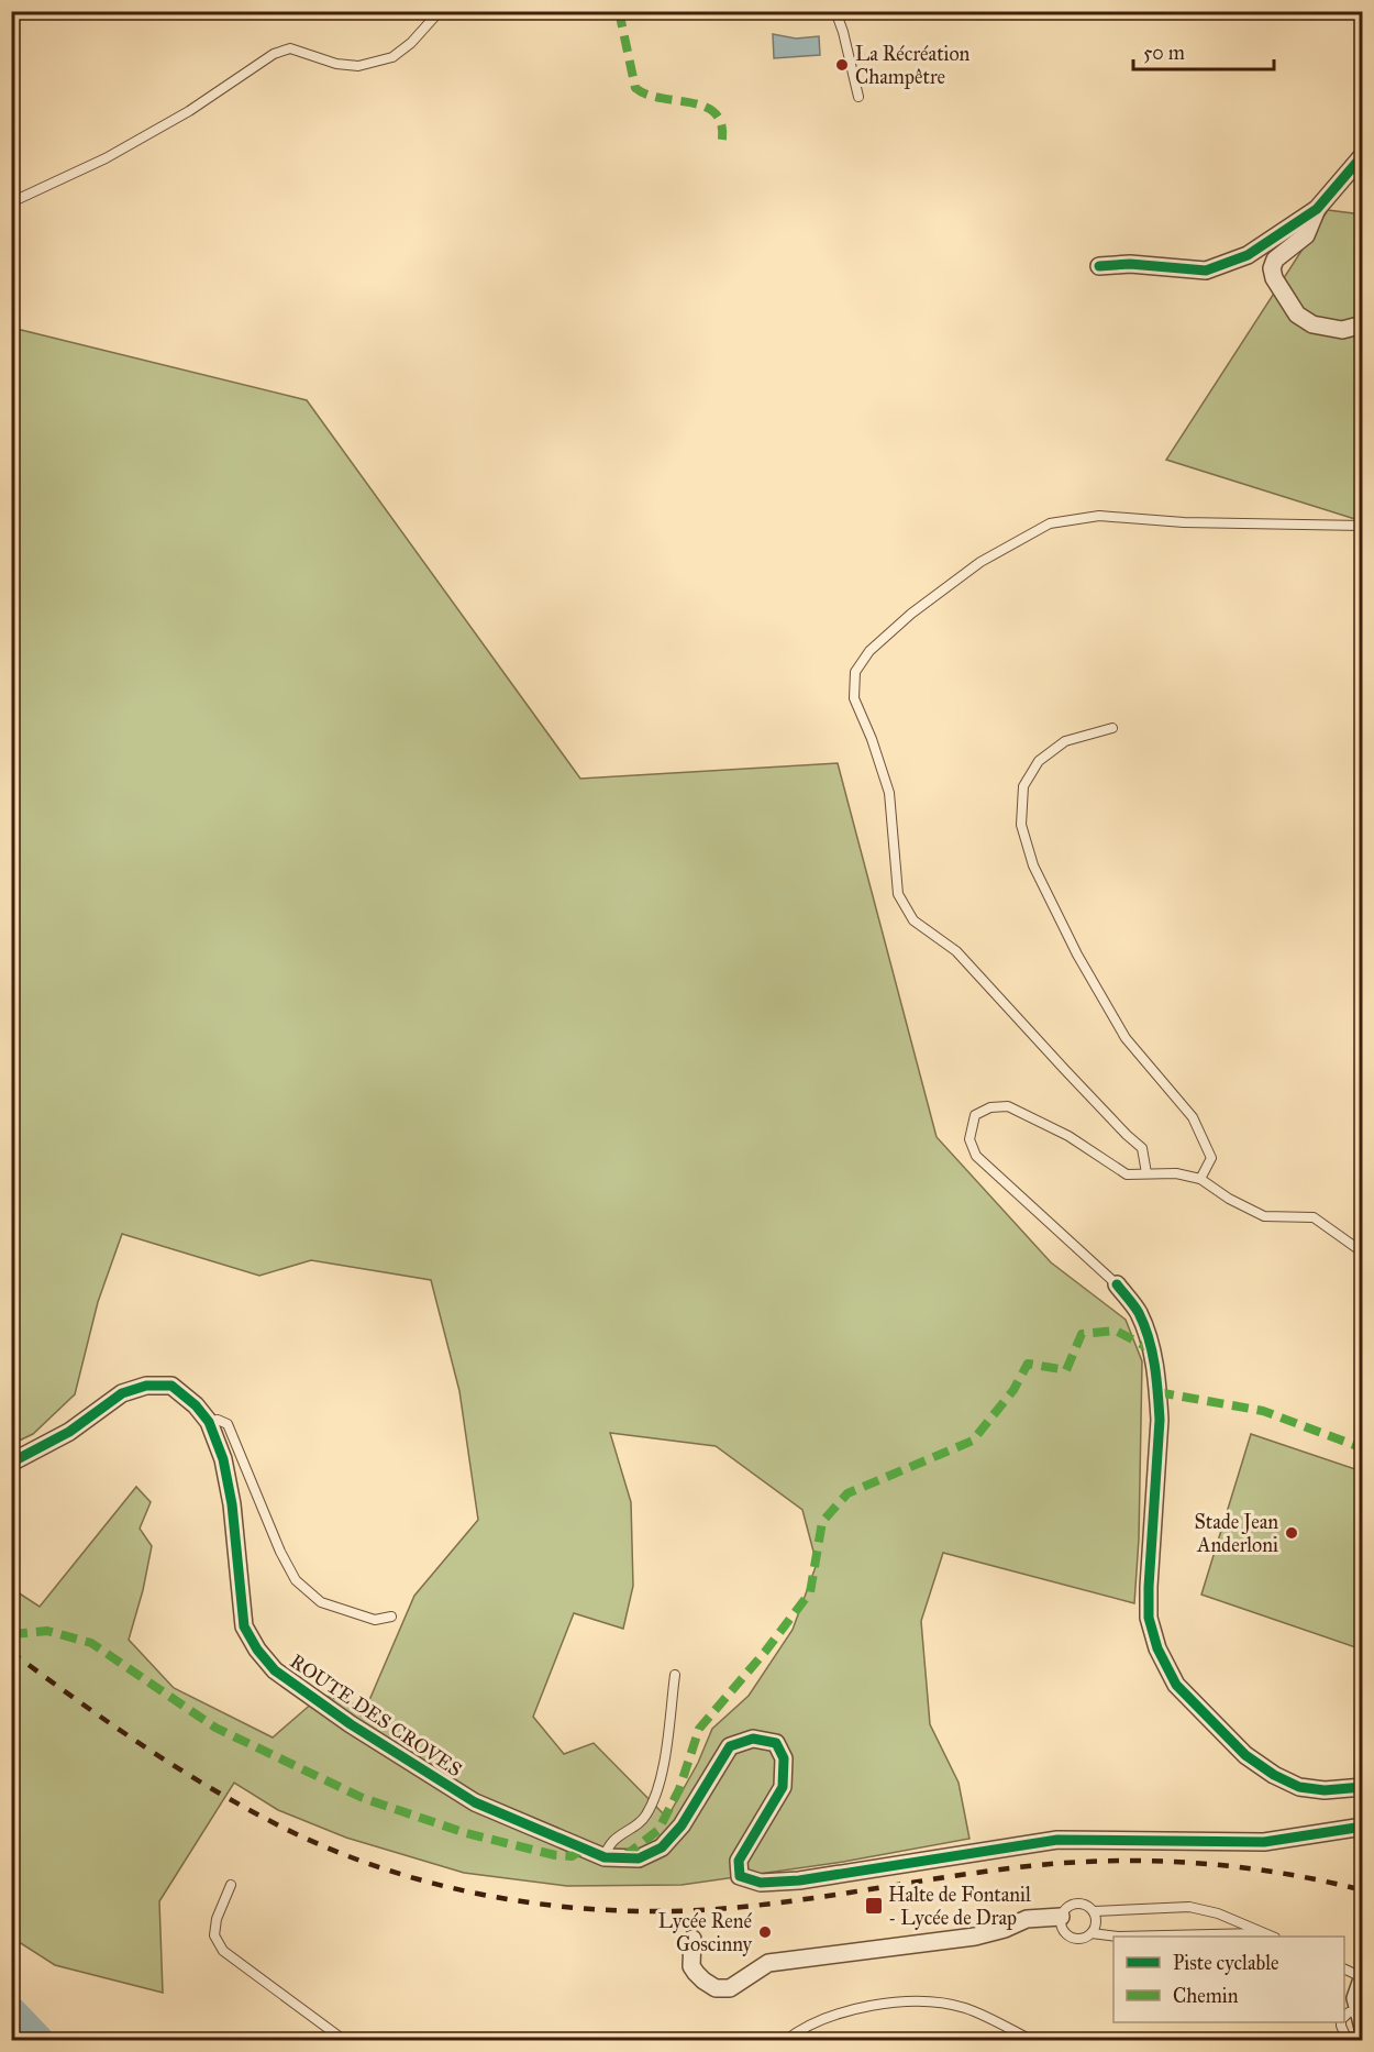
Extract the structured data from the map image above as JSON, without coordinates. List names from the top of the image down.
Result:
{
  "streets": {
    "street": ["ROUTE DES CROVES"]
  },
  "places": {
    "other": ["La Récréation Champêtre", "Stade Jean Anderloni", "Lycée René Goscinny"],
    "transit": ["Halte de Fontanil - Lycée de Drap"]
  },
  "legend": ["Piste cyclable", "Chemin"],
  "scale_bar": "50 m"
}
